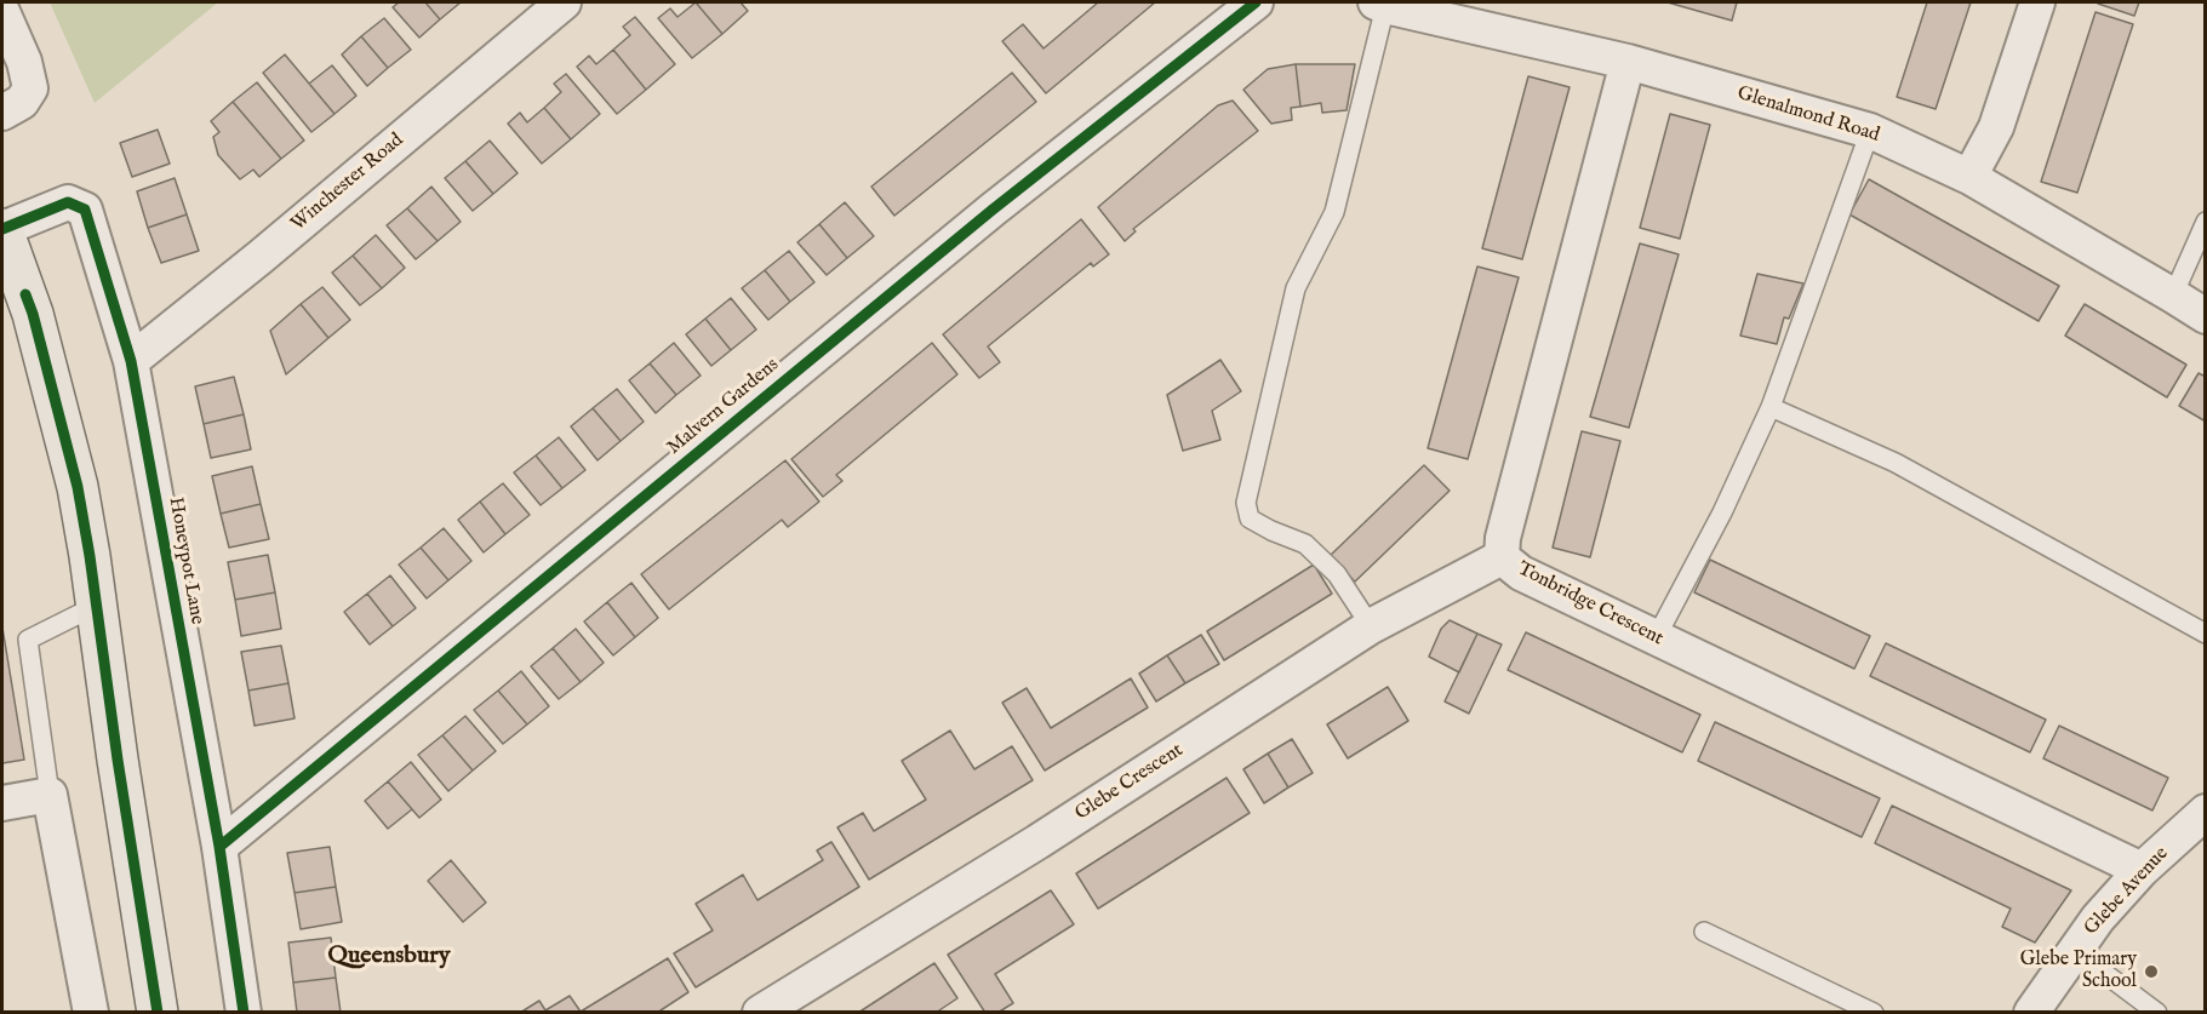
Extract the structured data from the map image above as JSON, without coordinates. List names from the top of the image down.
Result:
{
  "streets": {
    "main road": ["Honeypot Lane"],
    "street": [
      "Glenalmond Road",
      "Winchester Road",
      "Malvern Gardens",
      "Tonbridge Crescent",
      "Glebe Crescent",
      "Glebe Avenue"
    ]
  },
  "crossings": [
    ["Glenalmond Road", "Tonbridge Crescent"],
    ["Winchester Road", "Honeypot Lane"],
    ["Malvern Gardens", "Honeypot Lane"],
    ["Tonbridge Crescent", "Glebe Crescent"],
    ["Tonbridge Crescent", "Glebe Avenue"]
  ],
  "districts": ["Queensbury"],
  "places": ["Glebe Primary School"]
}
